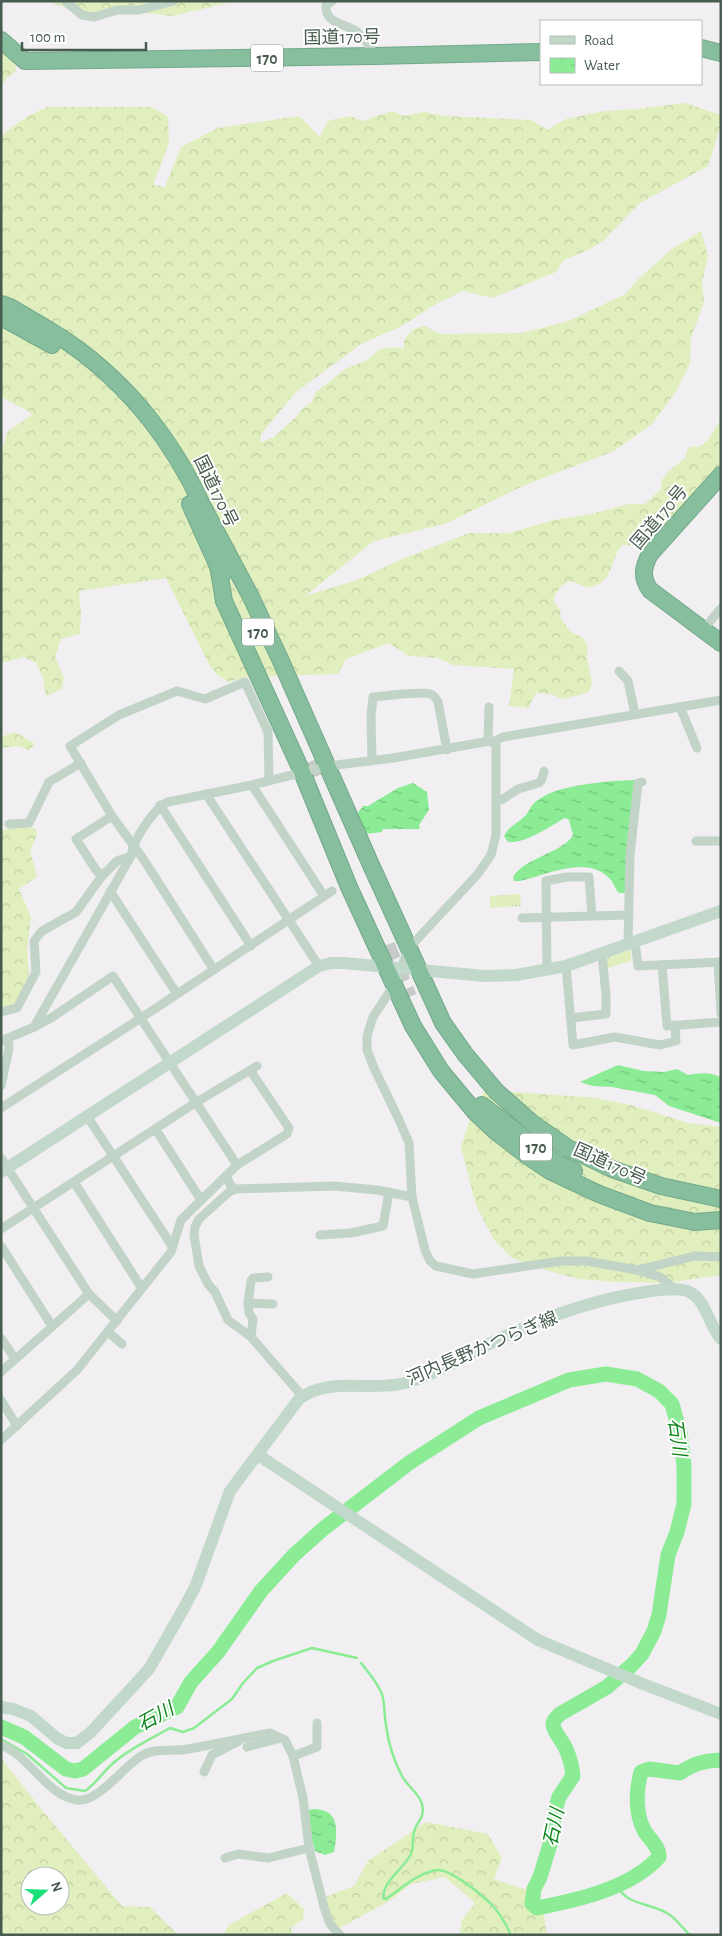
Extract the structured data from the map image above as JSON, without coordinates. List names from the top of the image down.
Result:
{
  "streets": {
    "highway": ["国道170号", "170"],
    "street": ["河内長野かつらぎ線"]
  },
  "water": ["石川"],
  "legend": ["Road", "Water"],
  "scale_bar": "100 m",
  "north": "right"
}
